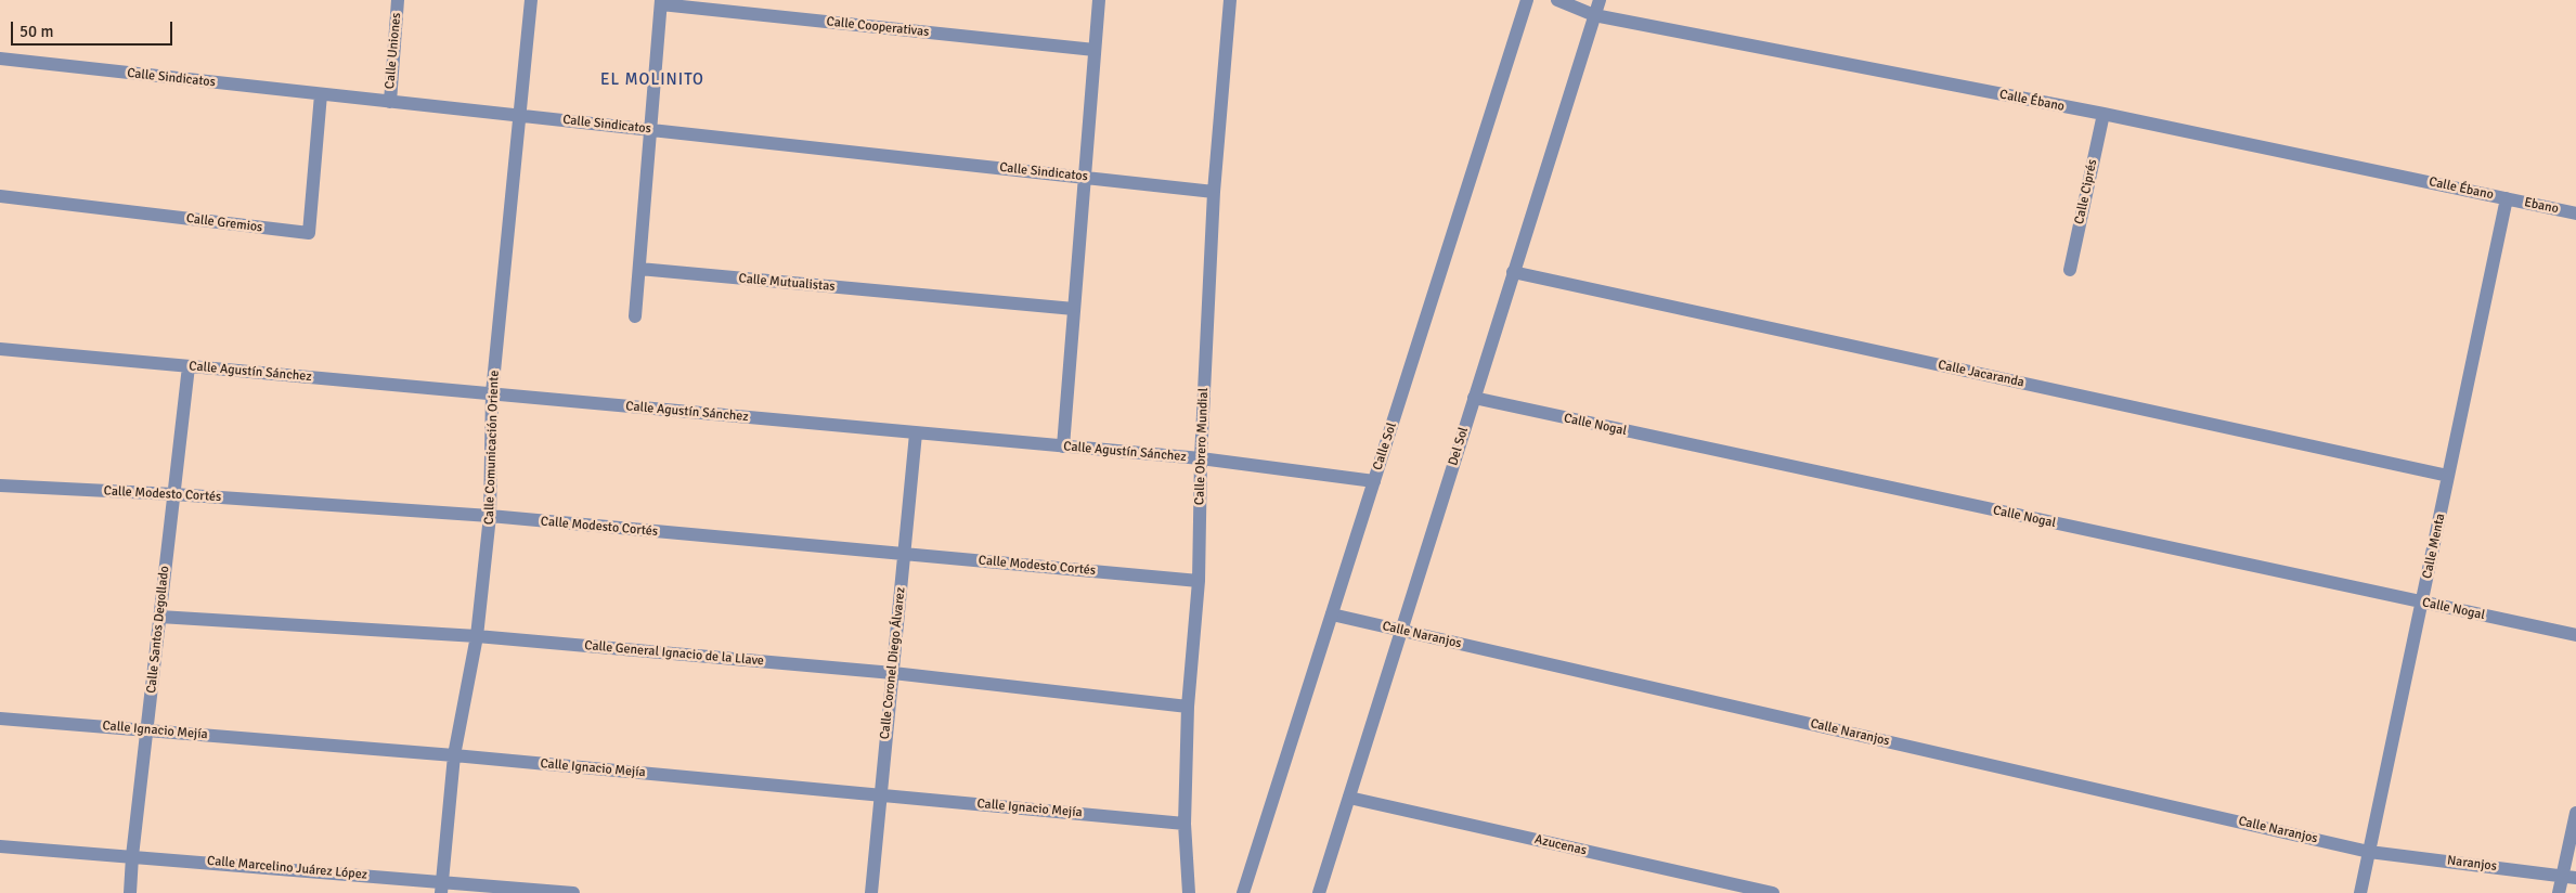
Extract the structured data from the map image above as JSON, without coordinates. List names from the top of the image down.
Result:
{
  "streets": {
    "street": [
      "Calle Cooperativas",
      "Calle Uniones",
      "Calle Sindicatos",
      "Calle Ébano",
      "Calle Ciprés",
      "Ebano",
      "Calle Gremios",
      "Calle Mutualistas",
      "Calle Agustín Sánchez",
      "Calle Jacaranda",
      "Calle Nogal",
      "Calle Obrero Mundial",
      "Calle Sol",
      "Del Sol",
      "Calle Comunicación Oriente",
      "Calle Modesto Cortés",
      "Calle Menta",
      "Calle Santos Degollado",
      "Calle Naranjos",
      "Calle General Ignacio de la Llave",
      "Calle Coronel Diego Álvarez",
      "Calle Ignacio Mejía",
      "Azucenas",
      "Naranjos",
      "Calle Marcelino Juárez López"
    ]
  },
  "crossings": [
    ["Calle Cooperativas", "Calle Sindicatos"],
    ["Calle Uniones", "Calle Sindicatos"],
    ["Calle Sindicatos", "Calle Gremios"],
    ["Calle Sindicatos", "Calle Obrero Mundial"],
    ["Calle Sindicatos", "Calle Comunicación Oriente"],
    ["Calle Ébano", "Calle Ciprés"],
    ["Calle Ébano", "Ebano"],
    ["Calle Ébano", "Del Sol"],
    ["Calle Ébano", "Calle Menta"],
    ["Ebano", "Calle Menta"],
    ["Calle Agustín Sánchez", "Calle Obrero Mundial"],
    ["Calle Agustín Sánchez", "Calle Sol"],
    ["Calle Agustín Sánchez", "Calle Comunicación Oriente"],
    ["Calle Agustín Sánchez", "Calle Santos Degollado"],
    ["Calle Agustín Sánchez", "Calle Coronel Diego Álvarez"],
    ["Calle Jacaranda", "Del Sol"],
    ["Calle Jacaranda", "Calle Menta"],
    ["Calle Nogal", "Del Sol"],
    ["Calle Nogal", "Calle Menta"],
    ["Calle Obrero Mundial", "Calle Modesto Cortés"],
    ["Calle Obrero Mundial", "Calle General Ignacio de la Llave"],
    ["Calle Obrero Mundial", "Calle Ignacio Mejía"],
    ["Calle Sol", "Calle Naranjos"],
    ["Del Sol", "Calle Naranjos"],
    ["Del Sol", "Azucenas"],
    ["Calle Comunicación Oriente", "Calle Modesto Cortés"],
    ["Calle Comunicación Oriente", "Calle General Ignacio de la Llave"],
    ["Calle Comunicación Oriente", "Calle Ignacio Mejía"],
    ["Calle Comunicación Oriente", "Calle Marcelino Juárez López"],
    ["Calle Modesto Cortés", "Calle Santos Degollado"],
    ["Calle Modesto Cortés", "Calle Coronel Diego Álvarez"],
    ["Calle Menta", "Calle Naranjos"],
    ["Calle Menta", "Naranjos"],
    ["Calle Santos Degollado", "Calle General Ignacio de la Llave"],
    ["Calle Santos Degollado", "Calle Ignacio Mejía"],
    ["Calle Santos Degollado", "Calle Marcelino Juárez López"],
    ["Calle Naranjos", "Naranjos"],
    ["Calle General Ignacio de la Llave", "Calle Coronel Diego Álvarez"],
    ["Calle Coronel Diego Álvarez", "Calle Ignacio Mejía"]
  ],
  "districts": ["EL MOLINITO"],
  "scale_bar": "50 m"
}
